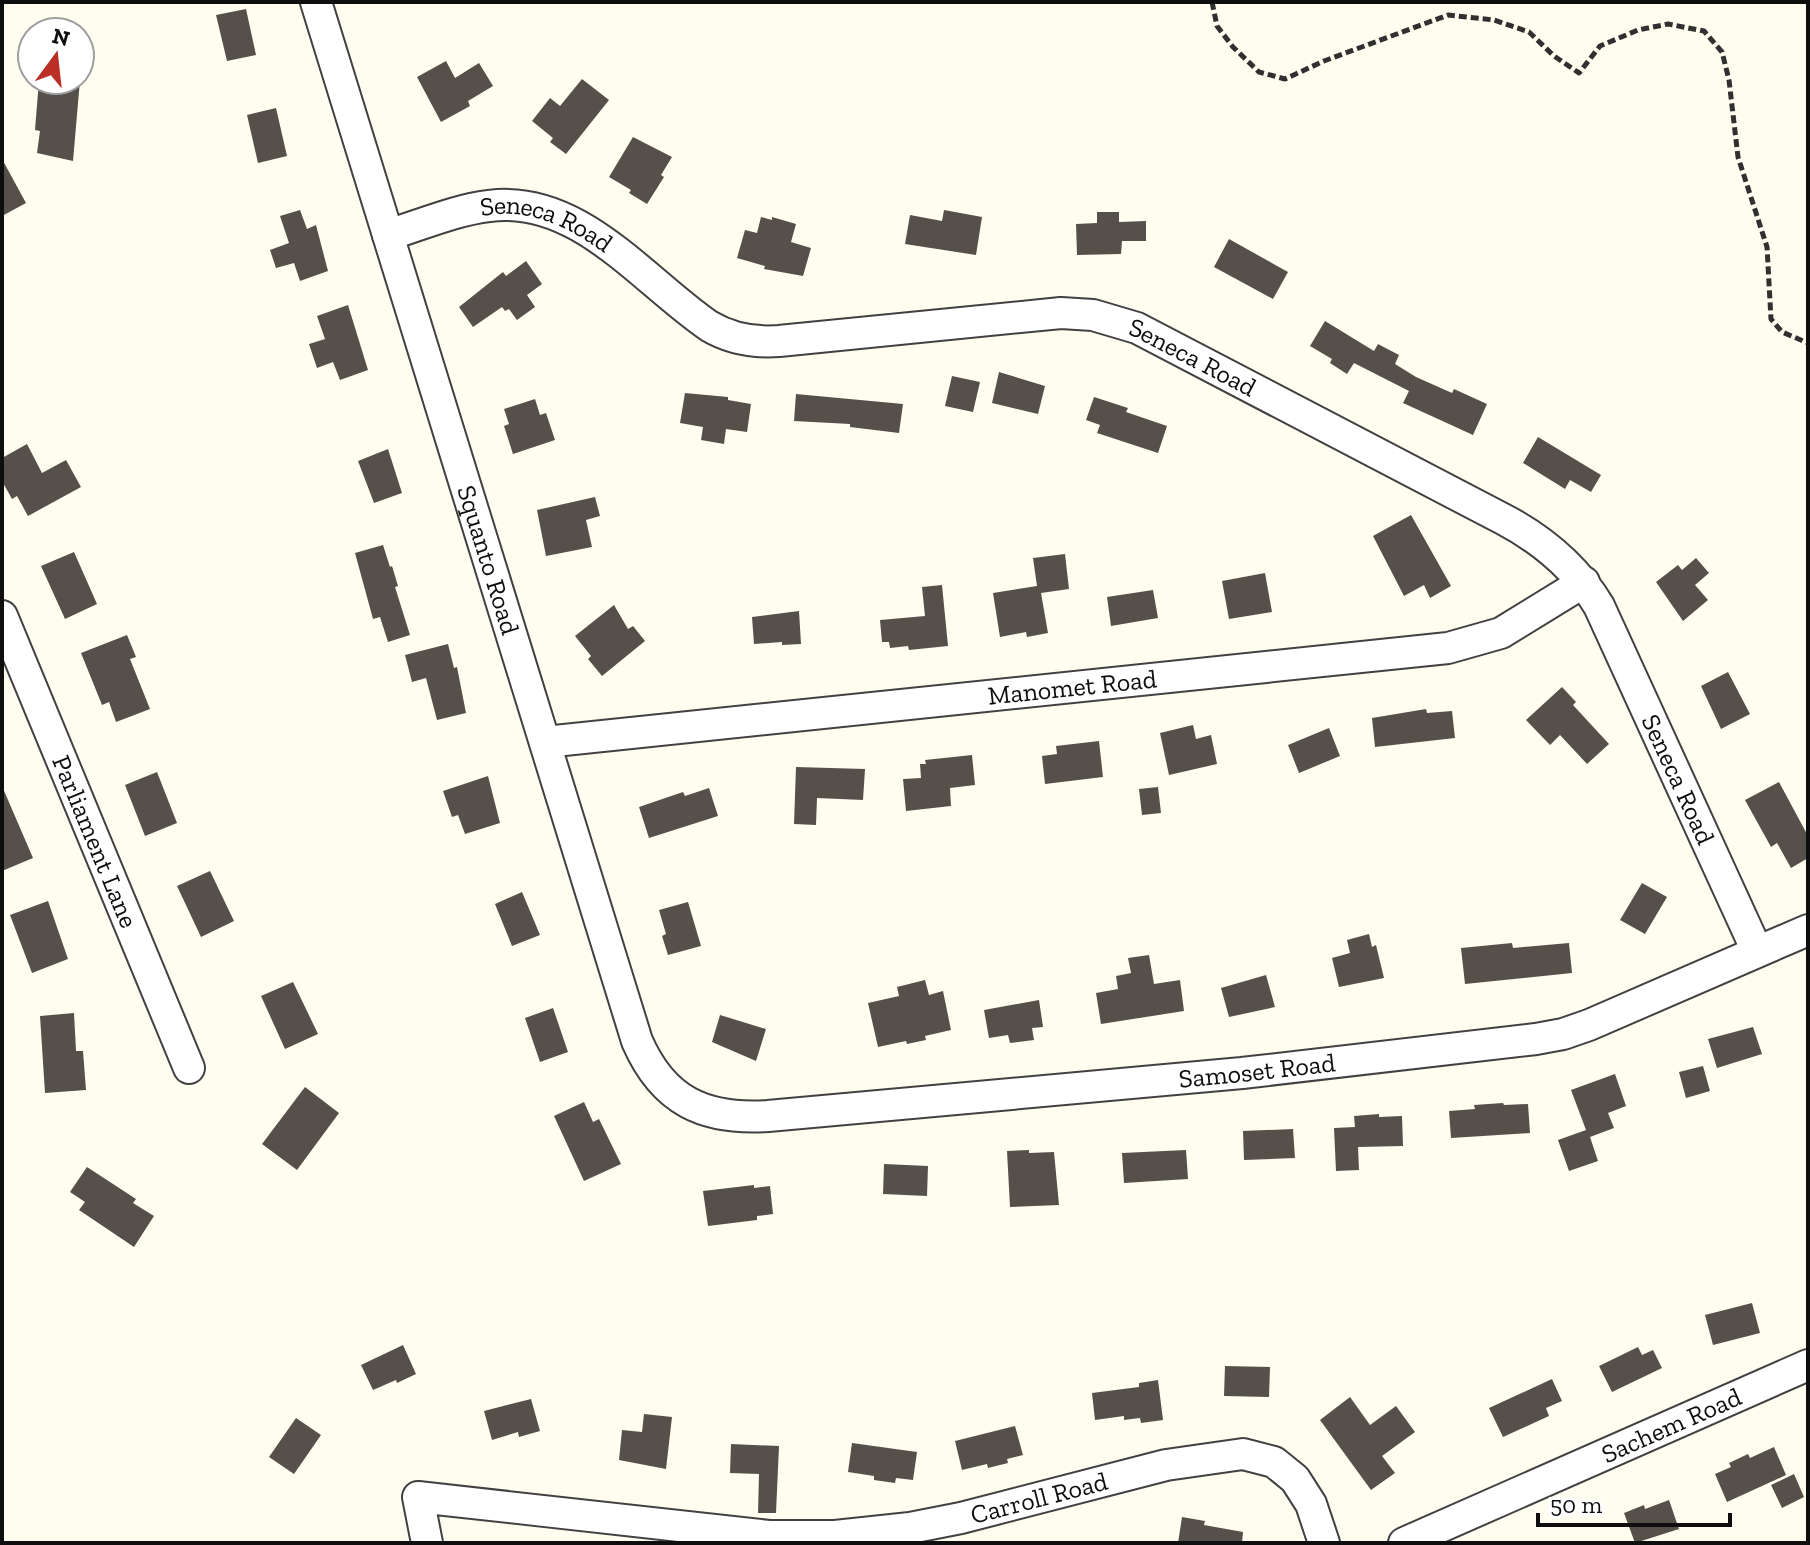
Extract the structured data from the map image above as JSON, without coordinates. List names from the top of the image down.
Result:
{
  "streets": {
    "street": [
      "Seneca Road",
      "Squanto Road",
      "Manomet Road",
      "Parliament Lane",
      "Samoset Road",
      "Sachem Road",
      "Carroll Road"
    ]
  },
  "crossings": [
    ["Seneca Road", "Squanto Road"],
    ["Seneca Road", "Manomet Road"],
    ["Seneca Road", "Samoset Road"],
    ["Squanto Road", "Manomet Road"],
    ["Squanto Road", "Samoset Road"]
  ],
  "scale_bar": "50 m",
  "north": "top"
}
